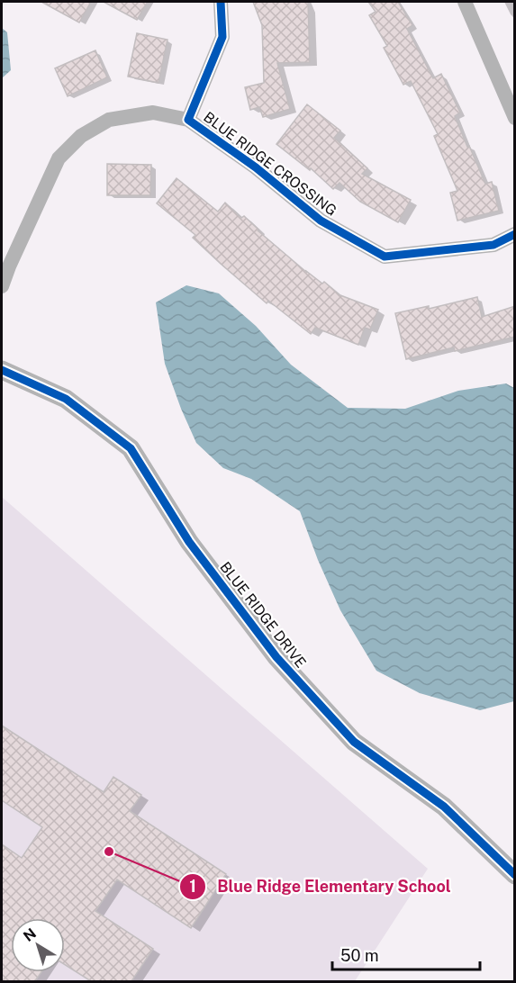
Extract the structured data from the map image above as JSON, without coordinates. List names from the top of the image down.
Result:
{
  "streets": {
    "street": ["BLUE RIDGE CROSSING", "BLUE RIDGE DRIVE"]
  },
  "places": ["Blue Ridge Elementary School"],
  "scale_bar": "50 m",
  "north": "top left"
}
